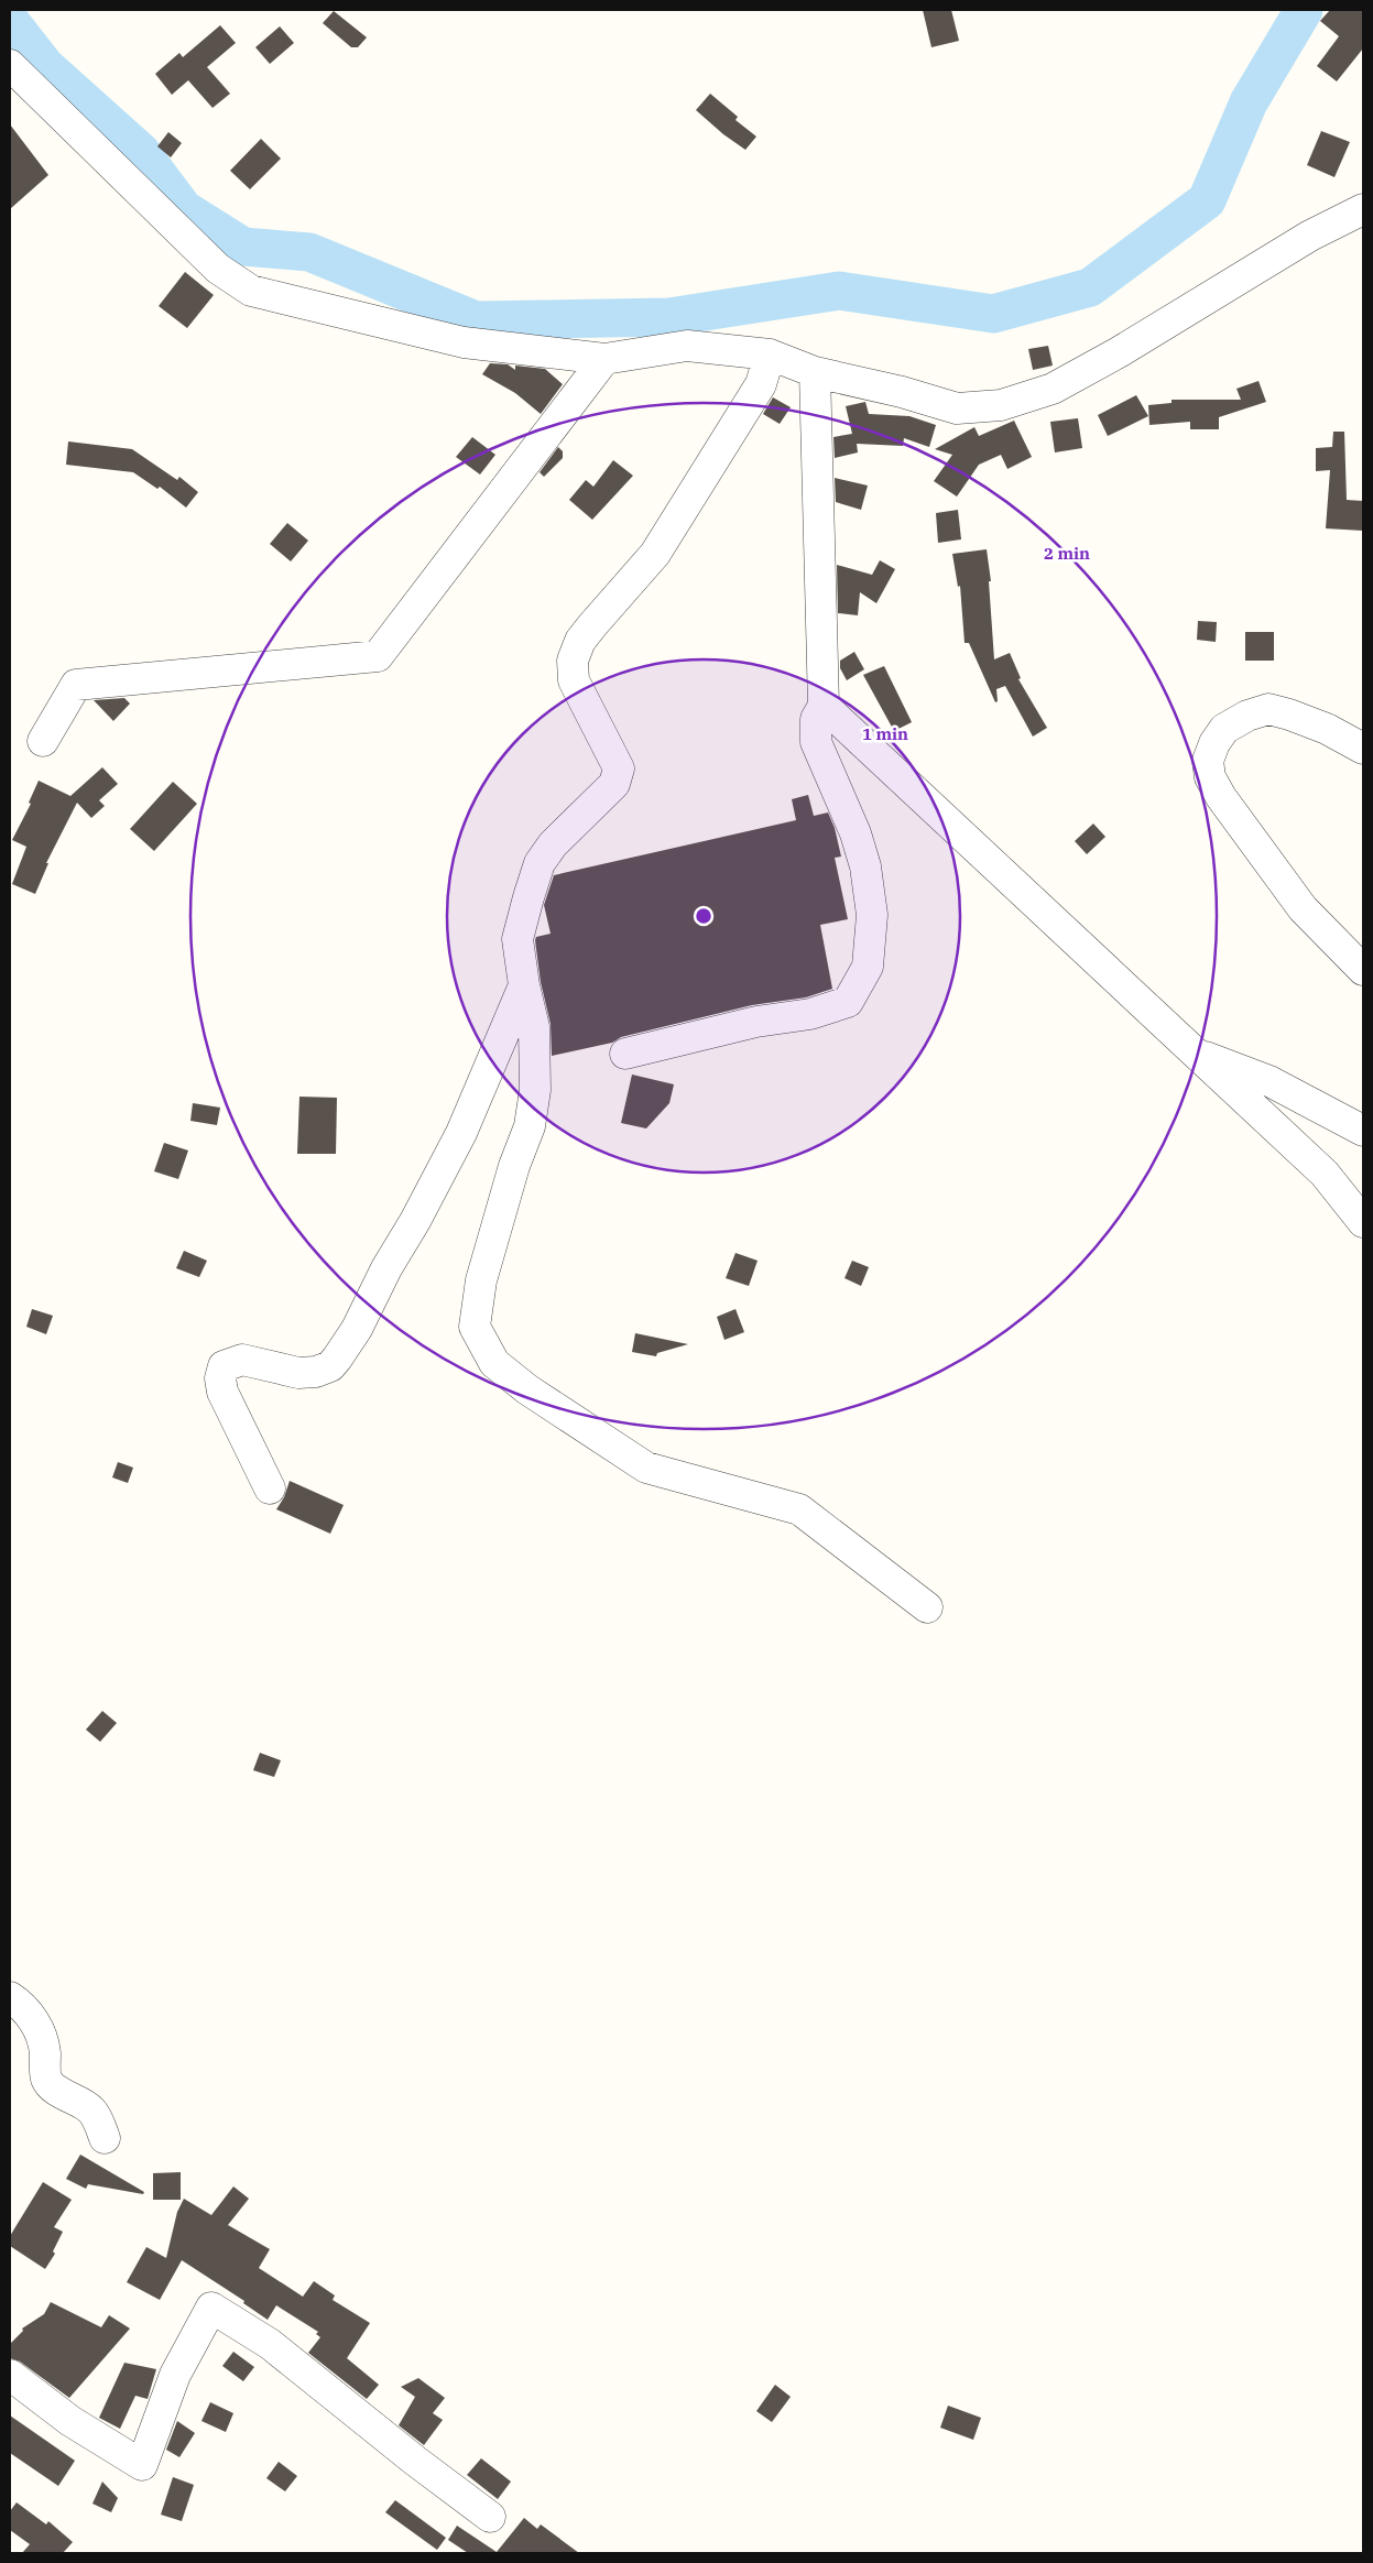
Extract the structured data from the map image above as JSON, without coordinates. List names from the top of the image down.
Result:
{
  "rings": ["2 min", "1 min"]
}
